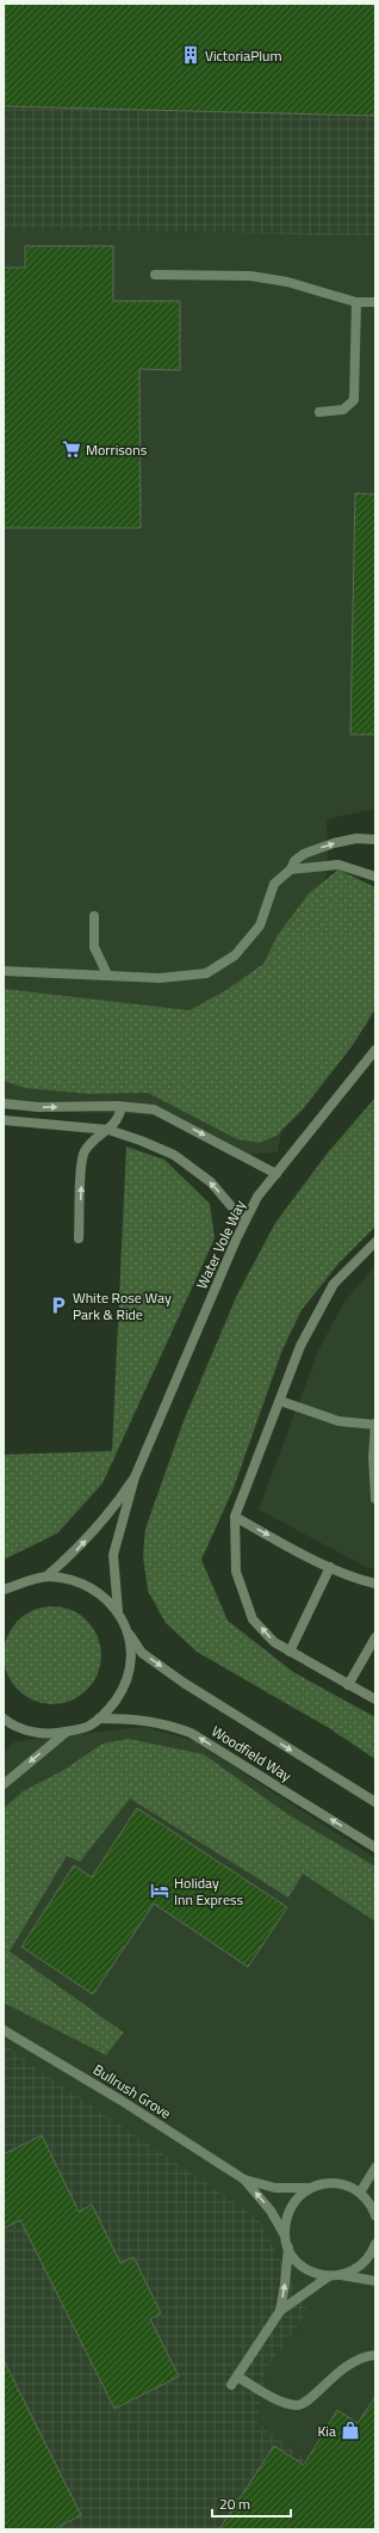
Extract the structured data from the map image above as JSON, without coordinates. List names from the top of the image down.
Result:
{
  "streets": {
    "street": ["Water Vole Way", "Woodfield Way", "Bullrush Grove"]
  },
  "places": {
    "building": ["VictoriaPlum"],
    "supermarket": ["Morrisons"],
    "parking": ["White Rose Way Park & Ride"],
    "hotel": ["Holiday Inn Express"],
    "shop": ["Kia"]
  },
  "scale_bar": "20 m"
}
